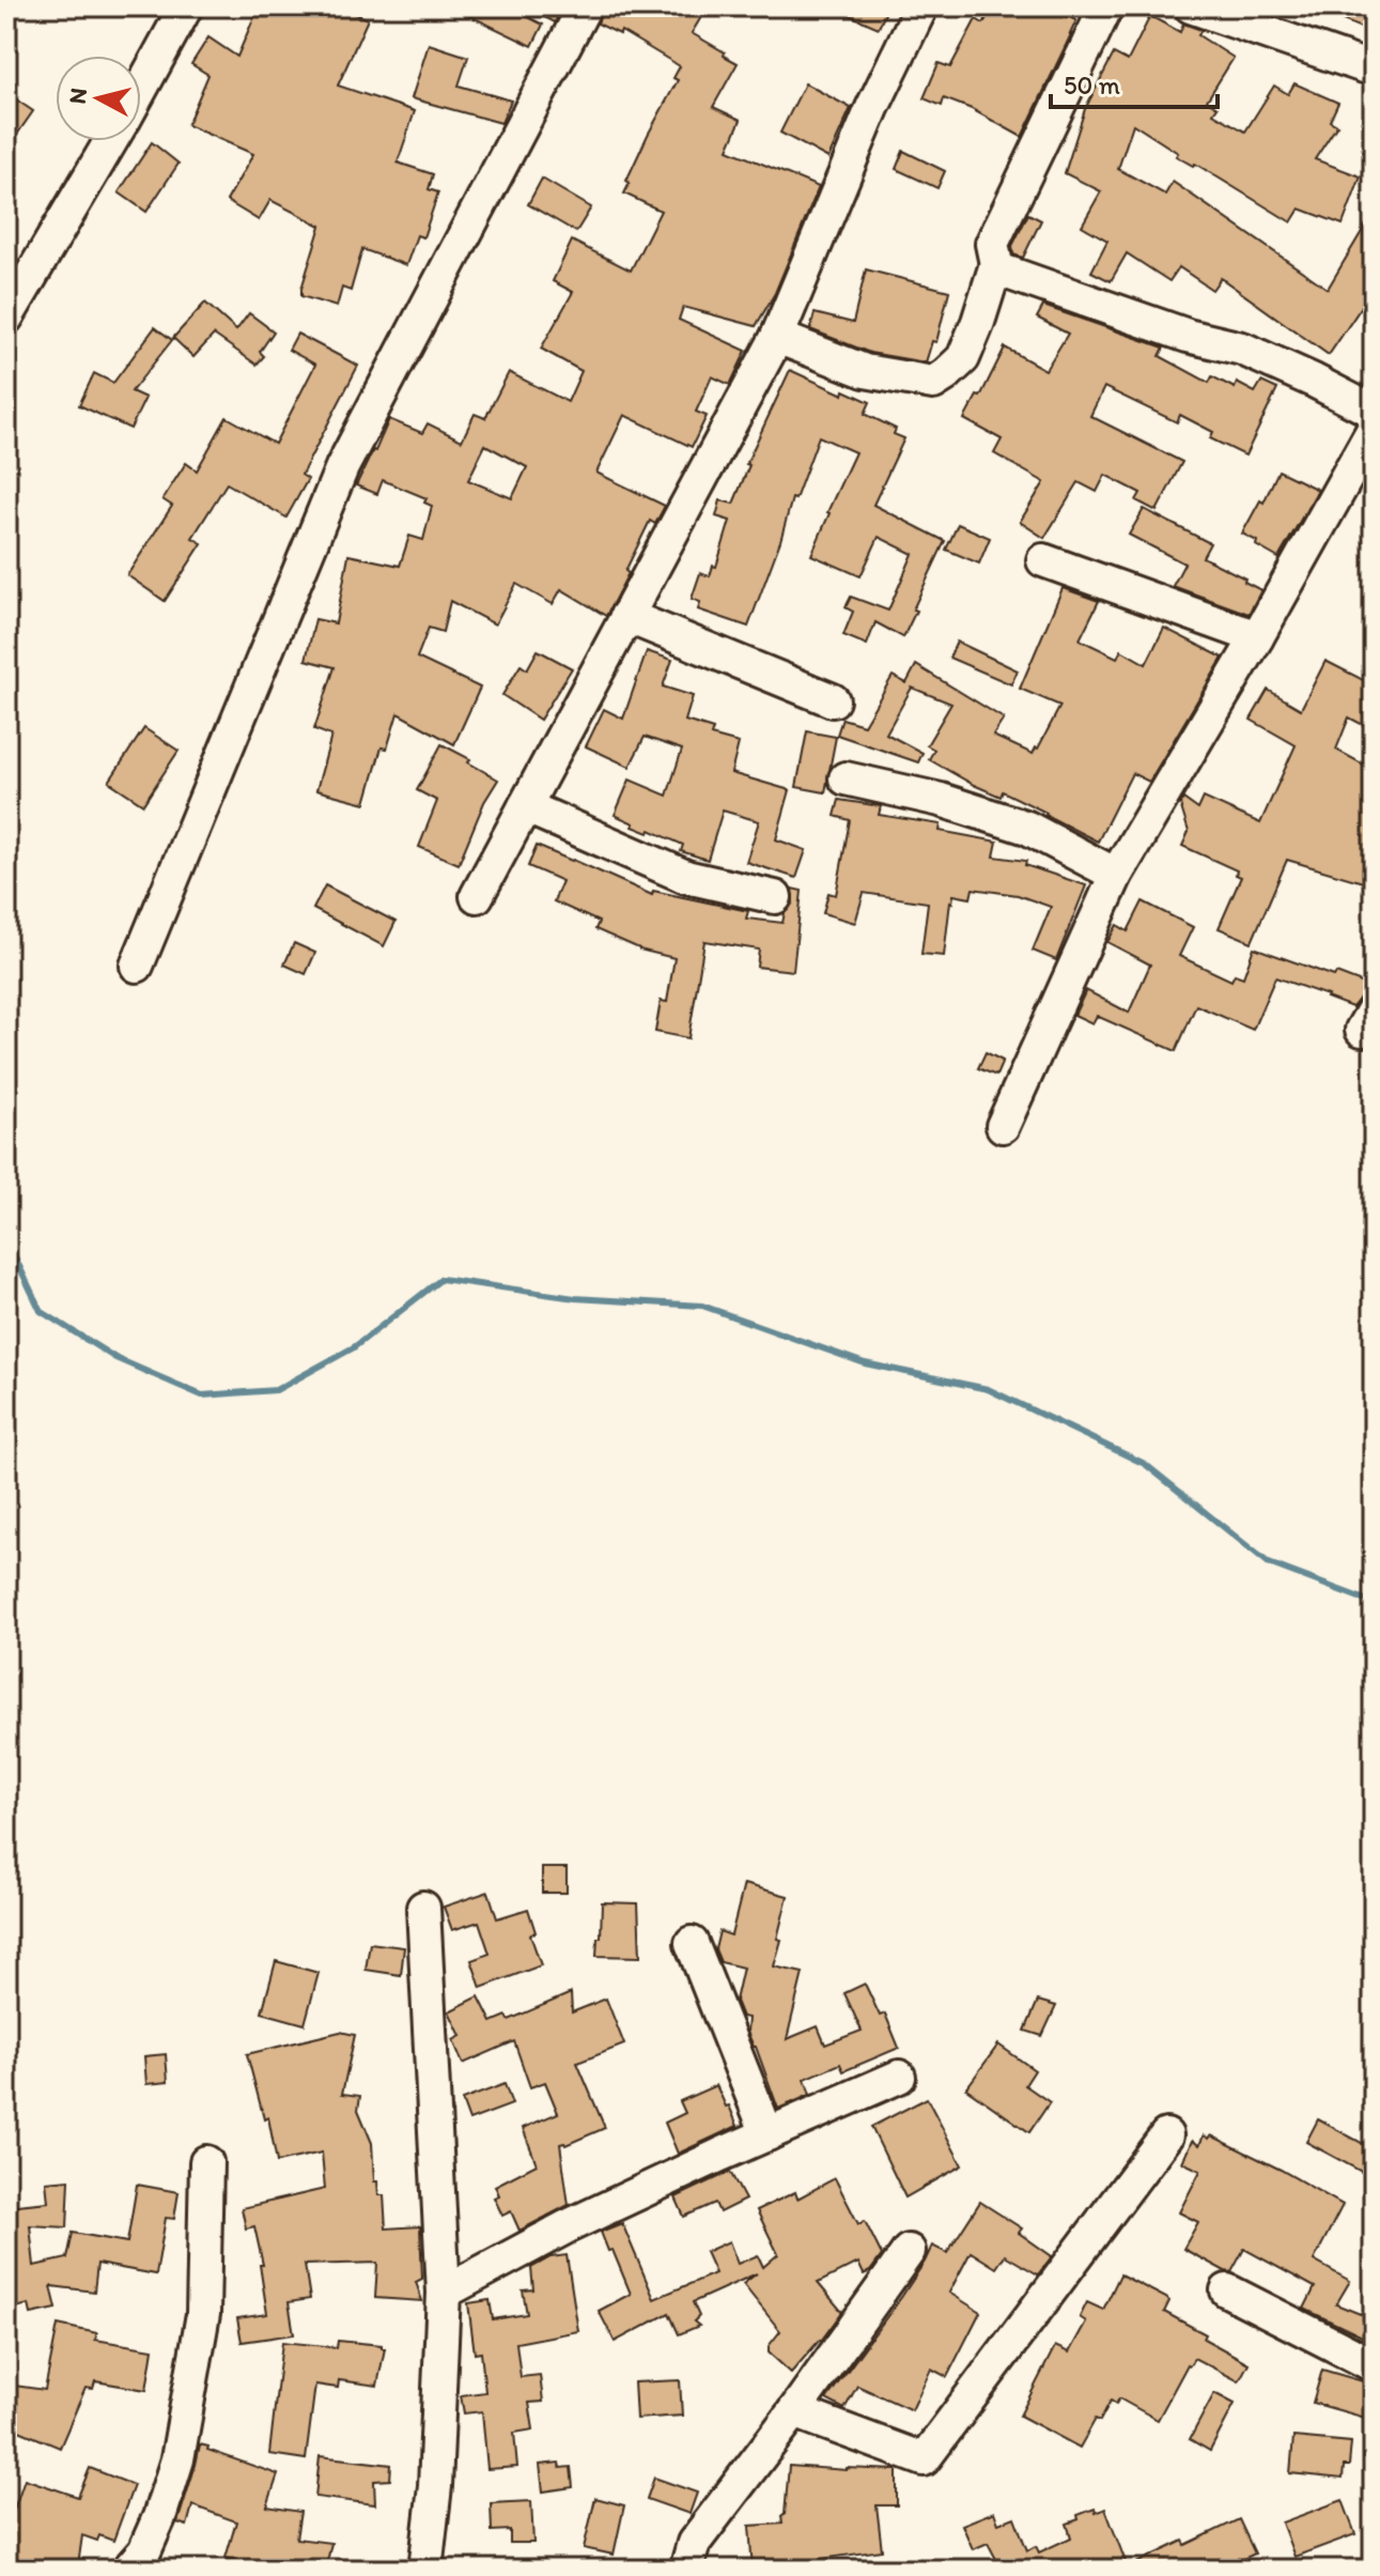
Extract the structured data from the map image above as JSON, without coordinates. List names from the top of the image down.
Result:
{
  "scale_bar": "50 m",
  "north": "left"
}
